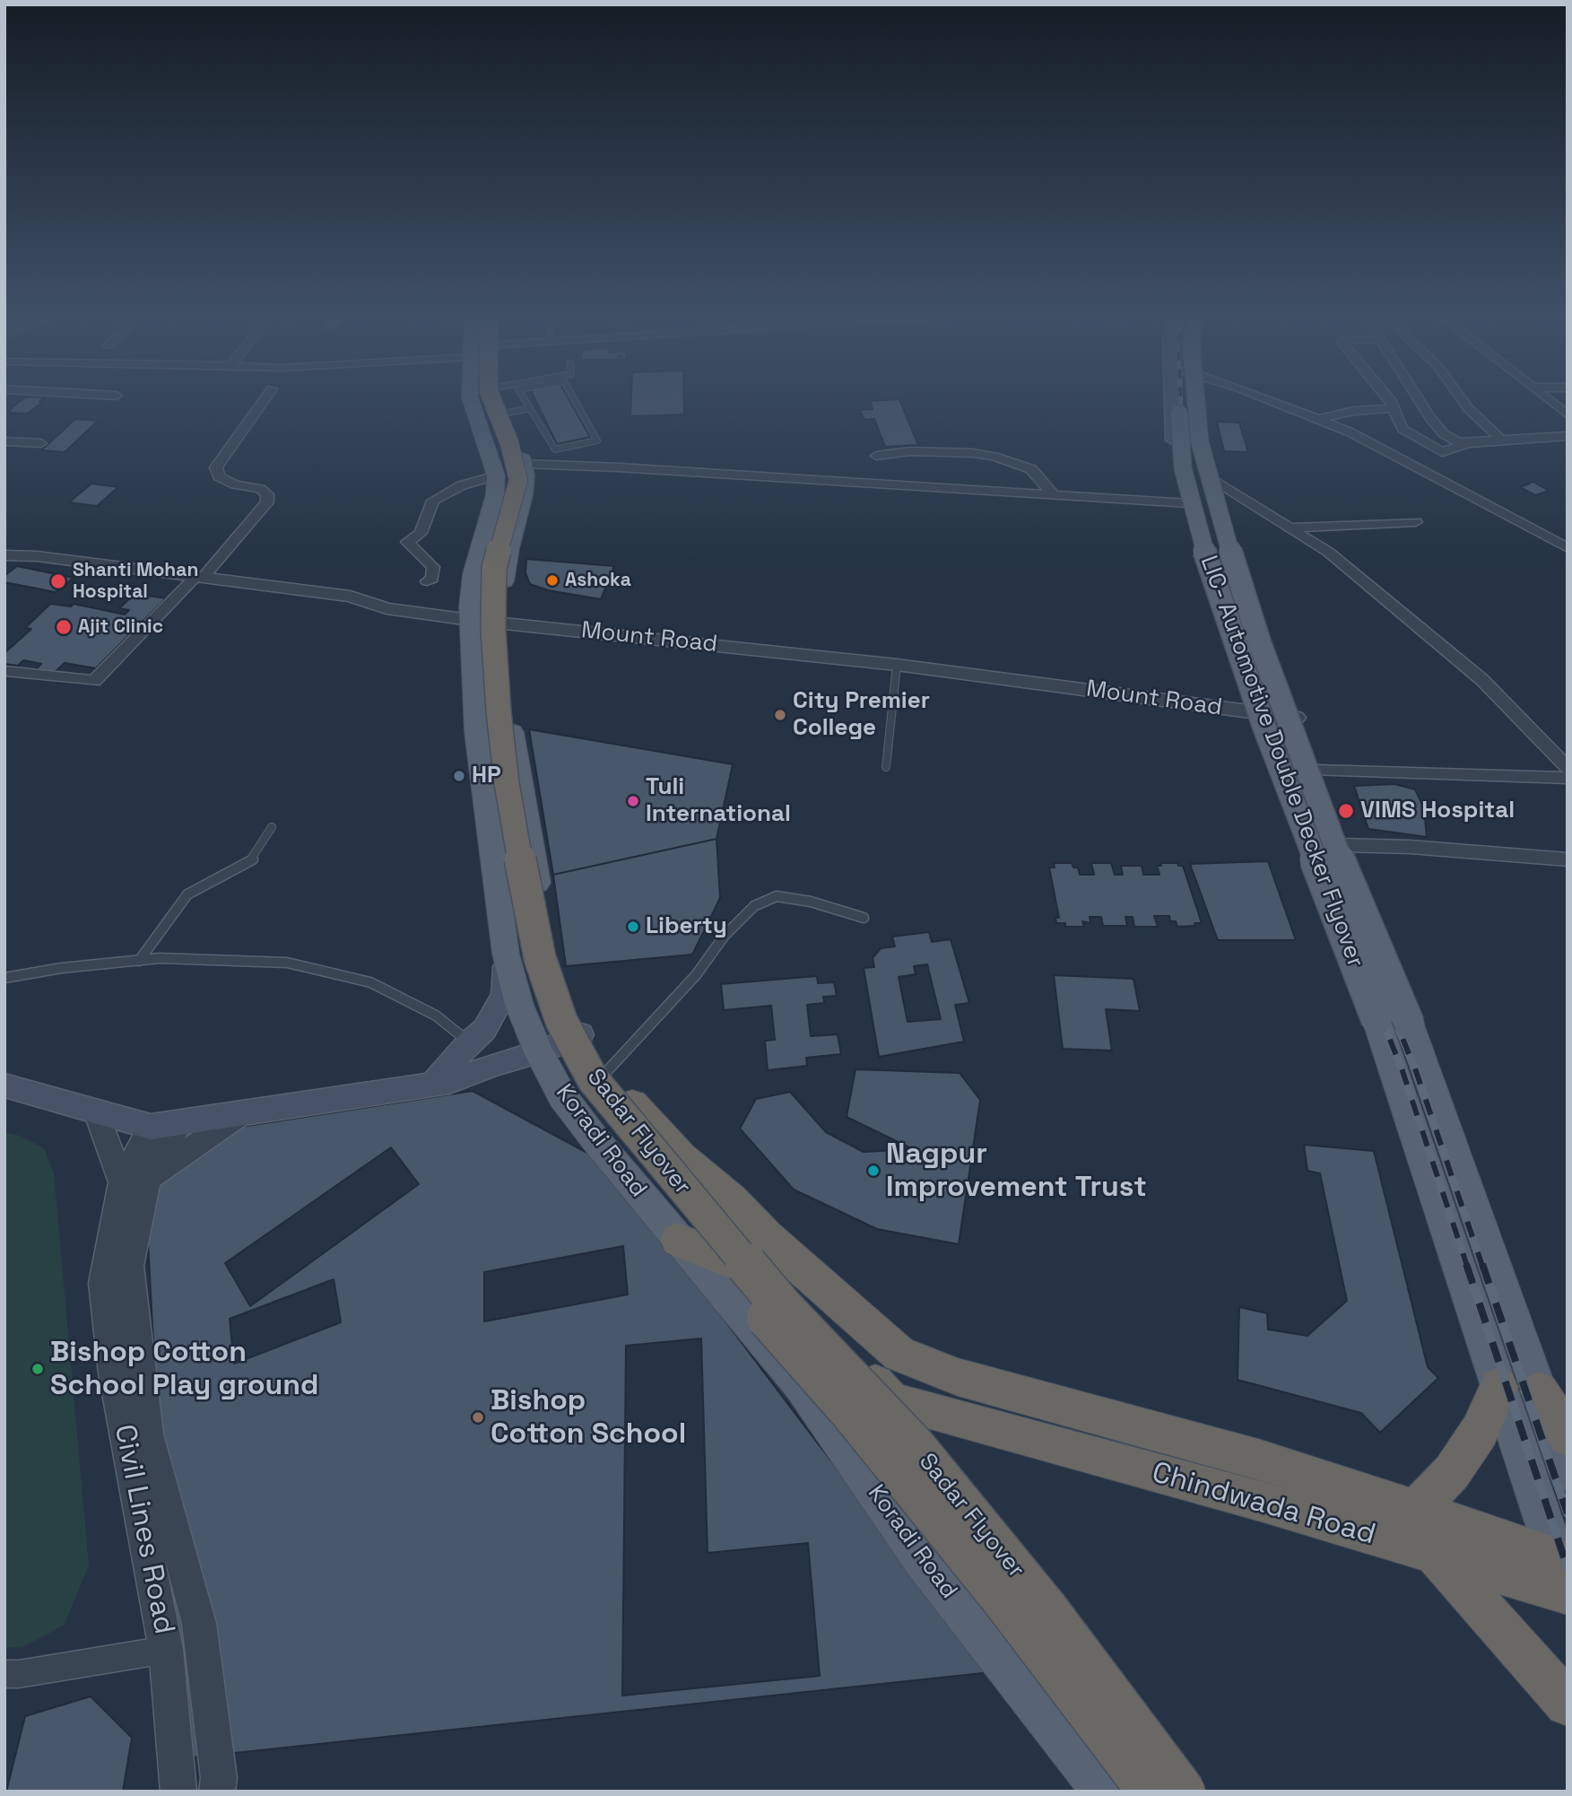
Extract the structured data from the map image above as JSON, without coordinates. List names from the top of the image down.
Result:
{
  "streets": {
    "highway": ["Sadar Flyover", "Chindwada Road"],
    "main road": ["LIC- Automotive Double Decker Flyover", "Koradi Road"],
    "street": ["Mount Road", "Civil Lines Road"]
  },
  "crossings": [
    ["Mount Road", "Koradi Road"],
    ["Koradi Road", "Chindwada Road"]
  ],
  "places": [
    "Ashoka",
    "Shanti Mohan Hospital",
    "Ajit Clinic",
    "City Premier College",
    "HP",
    "Tuli International",
    "VIMS Hospital",
    "Liberty",
    "Nagpur Improvement Trust",
    "Bishop Cotton School Play ground",
    "Bishop Cotton School"
  ]
}
